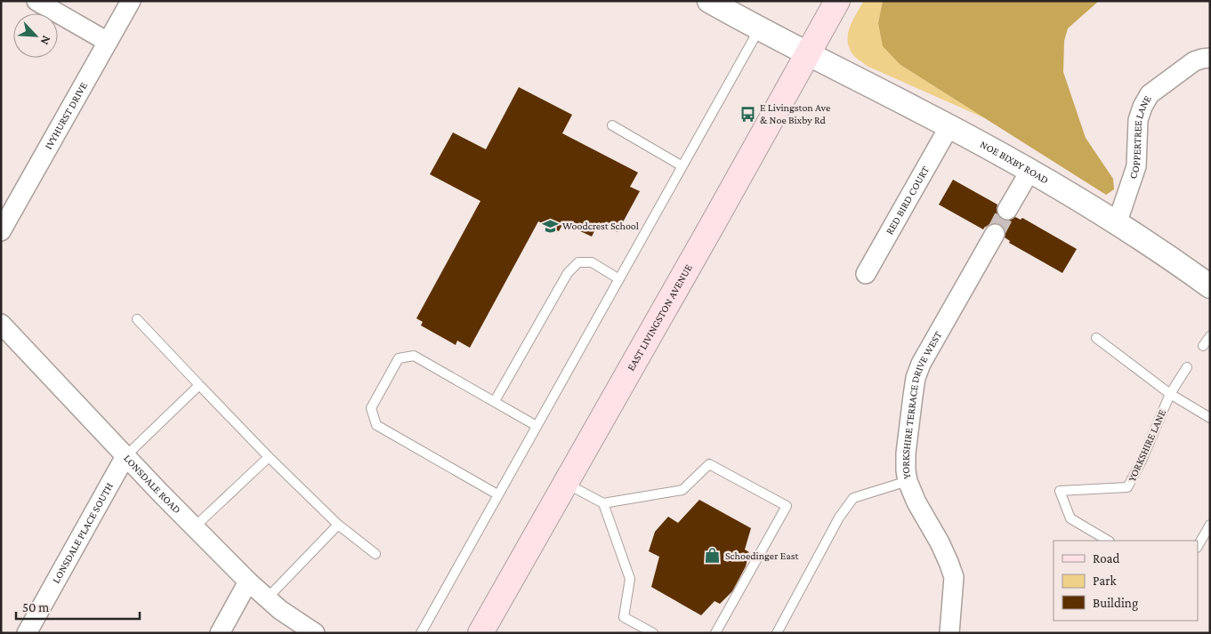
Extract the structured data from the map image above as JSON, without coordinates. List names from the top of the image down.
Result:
{
  "streets": {
    "main road": ["EAST LIVINGSTON AVENUE"],
    "street": [
      "IVYHURST DRIVE",
      "COPPERTREE LANE",
      "NOE BIXBY ROAD",
      "RED BIRD COURT",
      "YORKSHIRE TERRACE DRIVE WEST",
      "LONSDALE ROAD",
      "LONSDALE PLACE SOUTH"
    ],
    "lane": ["YORKSHIRE LANE"]
  },
  "crossings": [
    ["COPPERTREE LANE", "NOE BIXBY ROAD"],
    ["NOE BIXBY ROAD", "RED BIRD COURT"],
    ["NOE BIXBY ROAD", "EAST LIVINGSTON AVENUE"],
    ["LONSDALE ROAD", "LONSDALE PLACE SOUTH"]
  ],
  "places": {
    "bus stop": ["E Livingston Ave & Noe Bixby Rd"],
    "school or university": ["Woodcrest School"],
    "shop": ["Schoedinger East"]
  },
  "legend": ["Road", "Park", "Building"],
  "scale_bar": "50 m",
  "north": "bottom right"
}
